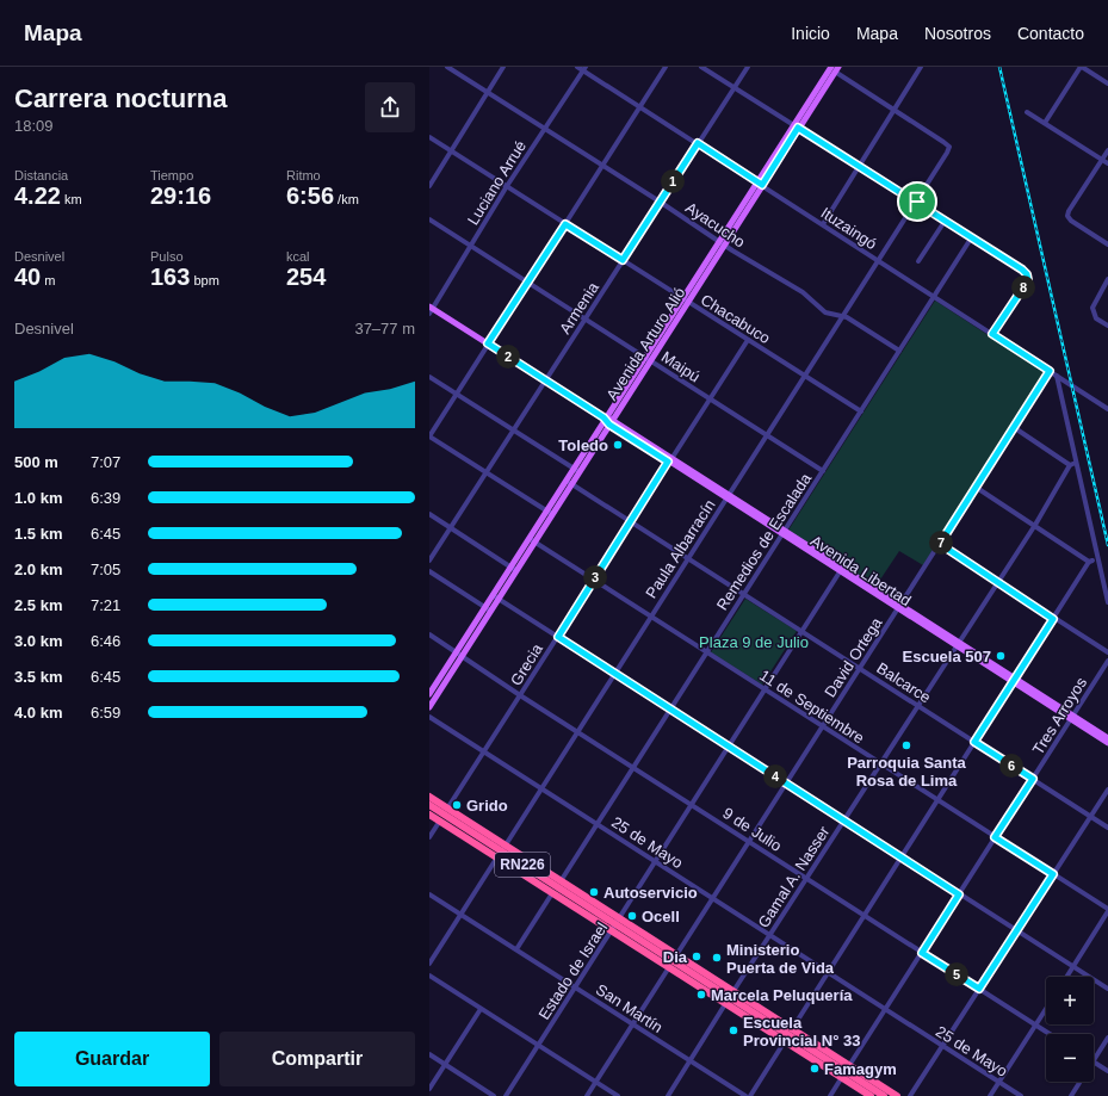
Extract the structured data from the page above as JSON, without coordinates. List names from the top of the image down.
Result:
{
  "streets": {
    "highway": ["RN226"],
    "main road": ["Avenida Arturo Alió", "Avenida Libertad"],
    "street": [
      "Luciano Arrué",
      "Ayacucho",
      "Ituzaingó",
      "Armenia",
      "Chacabuco",
      "Maipú",
      "Remedios de Escalada",
      "Paula Albarracín",
      "David Ortega",
      "Grecia",
      "Balcarce",
      "11 de Septiembre",
      "Tres Arroyos",
      "9 de Julio",
      "25 de Mayo",
      "Gamal A. Nasser",
      "Estado de Israel",
      "San Martín"
    ]
  },
  "crossings": [
    ["Luciano Arrué", "Ayacucho"],
    ["Luciano Arrué", "Ituzaingó"],
    ["Luciano Arrué", "Chacabuco"],
    ["Luciano Arrué", "Maipú"],
    ["Luciano Arrué", "Avenida Libertad"],
    ["Ayacucho", "Armenia"],
    ["Ayacucho", "Avenida Arturo Alió"],
    ["Ayacucho", "Remedios de Escalada"],
    ["Ayacucho", "Paula Albarracín"],
    ["Ituzaingó", "Armenia"],
    ["Ituzaingó", "Avenida Arturo Alió"],
    ["Ituzaingó", "Remedios de Escalada"],
    ["Ituzaingó", "Paula Albarracín"],
    ["Ituzaingó", "David Ortega"],
    ["Armenia", "Chacabuco"],
    ["Armenia", "Maipú"],
    ["Armenia", "Avenida Libertad"],
    ["Chacabuco", "Avenida Arturo Alió"],
    ["Chacabuco", "Remedios de Escalada"],
    ["Chacabuco", "Paula Albarracín"],
    ["Chacabuco", "Grecia"],
    ["Avenida Arturo Alió", "Maipú"],
    ["Avenida Arturo Alió", "Avenida Libertad"],
    ["Avenida Arturo Alió", "Balcarce"],
    ["Avenida Arturo Alió", "11 de Septiembre"],
    ["Avenida Arturo Alió", "9 de Julio"],
    ["Maipú", "Remedios de Escalada"],
    ["Maipú", "Paula Albarracín"],
    ["Maipú", "Grecia"],
    ["Remedios de Escalada", "Avenida Libertad"],
    ["Remedios de Escalada", "Balcarce"],
    ["Remedios de Escalada", "11 de Septiembre"],
    ["Remedios de Escalada", "9 de Julio"],
    ["Remedios de Escalada", "25 de Mayo"],
    ["Paula Albarracín", "Avenida Libertad"],
    ["Paula Albarracín", "Balcarce"],
    ["Paula Albarracín", "11 de Septiembre"],
    ["Paula Albarracín", "9 de Julio"],
    ["Paula Albarracín", "25 de Mayo"],
    ["Paula Albarracín", "RN226"],
    ["Paula Albarracín", "San Martín"],
    ["Avenida Libertad", "David Ortega"],
    ["Avenida Libertad", "Grecia"],
    ["Avenida Libertad", "Tres Arroyos"],
    ["Avenida Libertad", "Gamal A. Nasser"],
    ["Avenida Libertad", "Estado de Israel"],
    ["David Ortega", "Balcarce"],
    ["David Ortega", "11 de Septiembre"],
    ["David Ortega", "9 de Julio"],
    ["David Ortega", "25 de Mayo"],
    ["Grecia", "Balcarce"],
    ["Grecia", "11 de Septiembre"],
    ["Grecia", "9 de Julio"],
    ["Grecia", "25 de Mayo"],
    ["Balcarce", "Tres Arroyos"],
    ["Balcarce", "Gamal A. Nasser"],
    ["Balcarce", "Estado de Israel"],
    ["11 de Septiembre", "Tres Arroyos"],
    ["11 de Septiembre", "Gamal A. Nasser"],
    ["11 de Septiembre", "Estado de Israel"],
    ["Tres Arroyos", "9 de Julio"],
    ["Tres Arroyos", "25 de Mayo"],
    ["Tres Arroyos", "RN226"],
    ["9 de Julio", "Gamal A. Nasser"],
    ["9 de Julio", "Estado de Israel"],
    ["25 de Mayo", "Gamal A. Nasser"],
    ["25 de Mayo", "Estado de Israel"],
    ["RN226", "Estado de Israel"],
    ["Estado de Israel", "San Martín"]
  ],
  "parks": ["Plaza 9 de Julio"],
  "places": [
    "Toledo",
    "Escuela 507",
    "Parroquia Santa Rosa de Lima",
    "Grido",
    "Autoservicio",
    "Ocell",
    "Dia",
    "Ministerio Puerta de Vida",
    "Marcela Peluquería",
    "Escuela Provincial N° 33",
    "Famagym"
  ],
  "page": {
    "header": "Mapa",
    "nav": [
      "Inicio",
      "Mapa",
      "Nosotros",
      "Contacto"
    ],
    "heading": ["Carrera nocturna", "18:09"],
    "stats": [
      ["Distancia", "4.22 km"],
      ["Tiempo", "29:16"],
      ["Ritmo", "6:56 /km"],
      ["Desnivel", "40 m"],
      ["Pulso", "163 bpm"],
      ["kcal", "254"]
    ],
    "pins": [
      "1",
      "8",
      "2",
      "7",
      "3",
      "6",
      "4",
      "5"
    ],
    "chart": ["Desnivel", "37–77 m"],
    "list": [
      {
        "name": "500 m",
        "note": "7:07"
      },
      {
        "name": "1.0 km",
        "note": "6:39"
      },
      {
        "name": "1.5 km",
        "note": "6:45"
      },
      {
        "name": "2.0 km",
        "note": "7:05"
      },
      {
        "name": "2.5 km",
        "note": "7:21"
      },
      {
        "name": "3.0 km",
        "note": "6:46"
      },
      {
        "name": "3.5 km",
        "note": "6:45"
      },
      {
        "name": "4.0 km",
        "note": "6:59"
      }
    ],
    "map_buttons": ["+", "−"],
    "buttons": ["Guardar", "Compartir"]
  }
}
